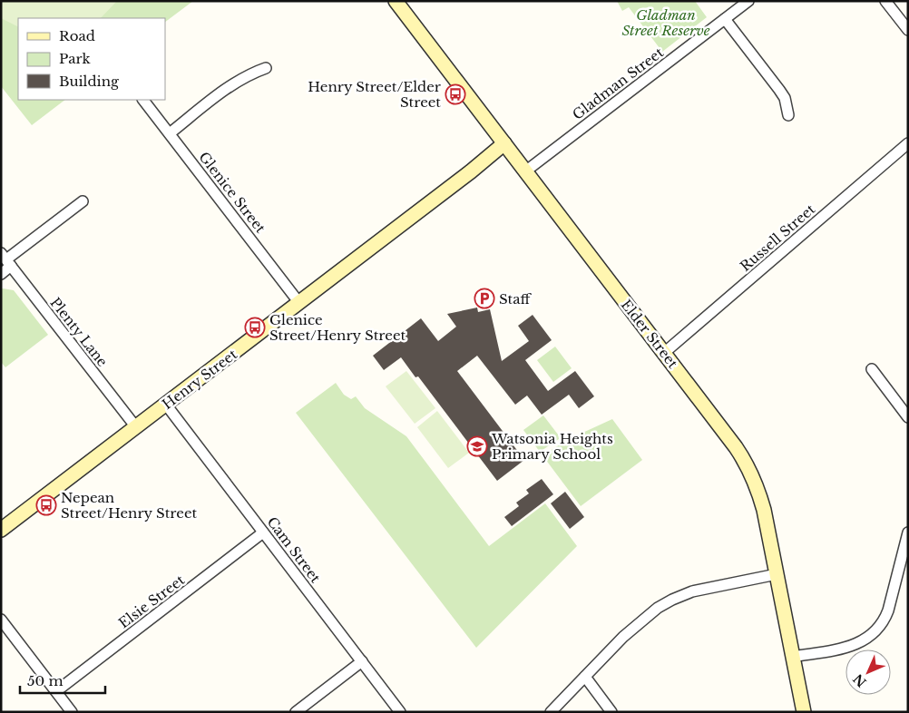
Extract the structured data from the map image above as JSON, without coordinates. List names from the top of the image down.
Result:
{
  "streets": {
    "street": [
      "Gladman Street",
      "Glenice Street",
      "Russell Street",
      "Plenty Lane",
      "Elder Street",
      "Henry Street",
      "Cam Street",
      "Elsie Street"
    ]
  },
  "crossings": [
    ["Gladman Street", "Elder Street"],
    ["Glenice Street", "Henry Street"],
    ["Russell Street", "Elder Street"],
    ["Plenty Lane", "Henry Street"],
    ["Elder Street", "Henry Street"],
    ["Henry Street", "Cam Street"],
    ["Cam Street", "Elsie Street"]
  ],
  "parks": ["Gladman Street Reserve"],
  "places": {
    "bus stop": ["Henry Street/Elder Street", "Glenice Street/Henry Street", "Nepean Street/Henry Street"],
    "parking": ["Staff"],
    "school or university": ["Watsonia Heights Primary School"]
  },
  "legend": ["Road", "Park", "Building"],
  "scale_bar": "50 m",
  "north": "bottom left"
}
